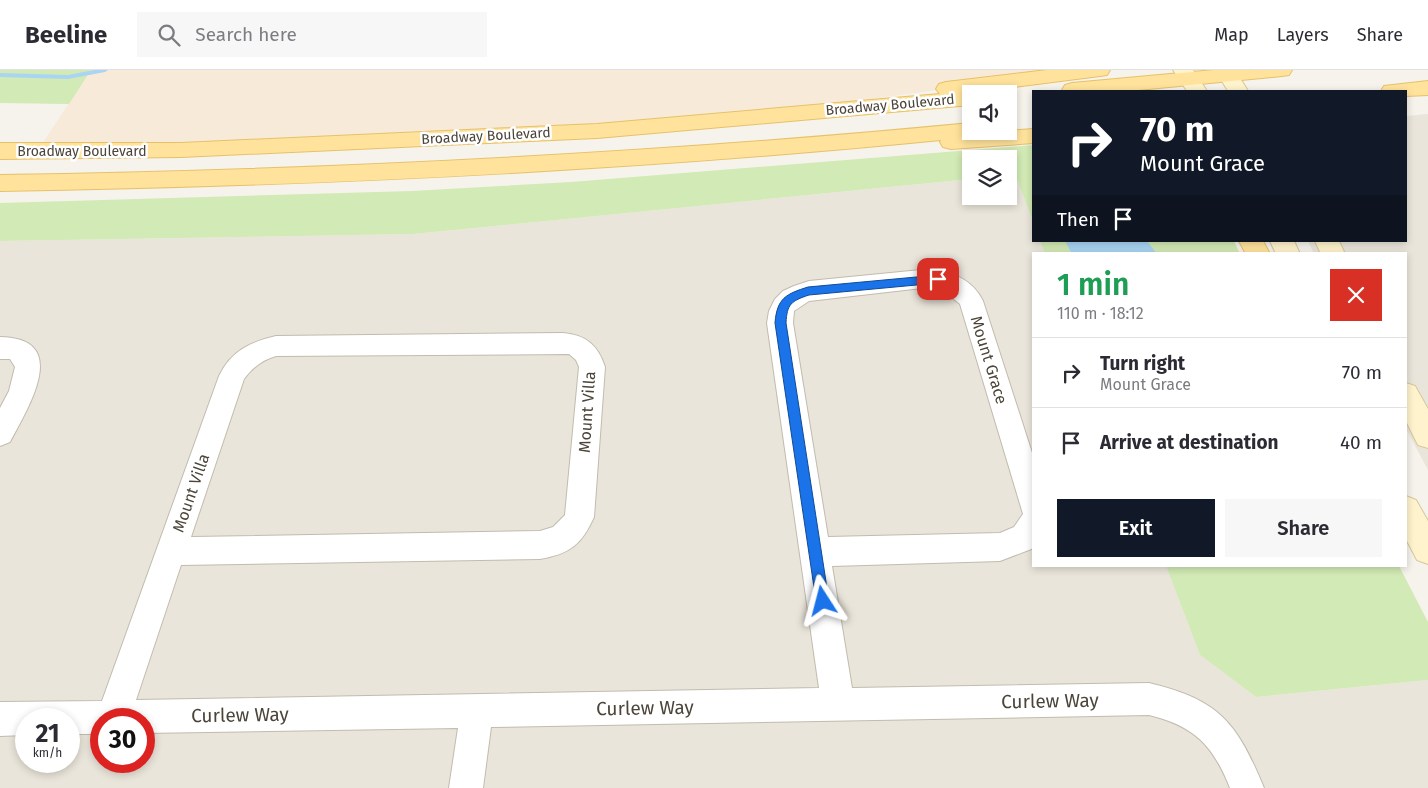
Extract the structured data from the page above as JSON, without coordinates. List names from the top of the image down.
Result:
{
  "streets": {
    "main road": ["Broadway Boulevard"],
    "street": ["Mount Grace", "Mount Villa", "Curlew Way"]
  },
  "crossings": [
    ["Mount Grace", "Curlew Way"]
  ],
  "page": {
    "header": "Beeline",
    "search": "Search here",
    "nav": ["Map", "Layers", "Share"],
    "turn": ["70 m", "Mount Grace"],
    "then": "Then",
    "heading": ["1 min", "110 m · 18:12"],
    "list": [
      {
        "name": "Turn right",
        "note": "Mount Grace",
        "value": "70 m"
      },
      {
        "name": "Arrive at destination",
        "value": "40 m"
      }
    ],
    "buttons": ["Exit", "Share"],
    "speed": "21 km/h",
    "limit": "30"
  }
}
